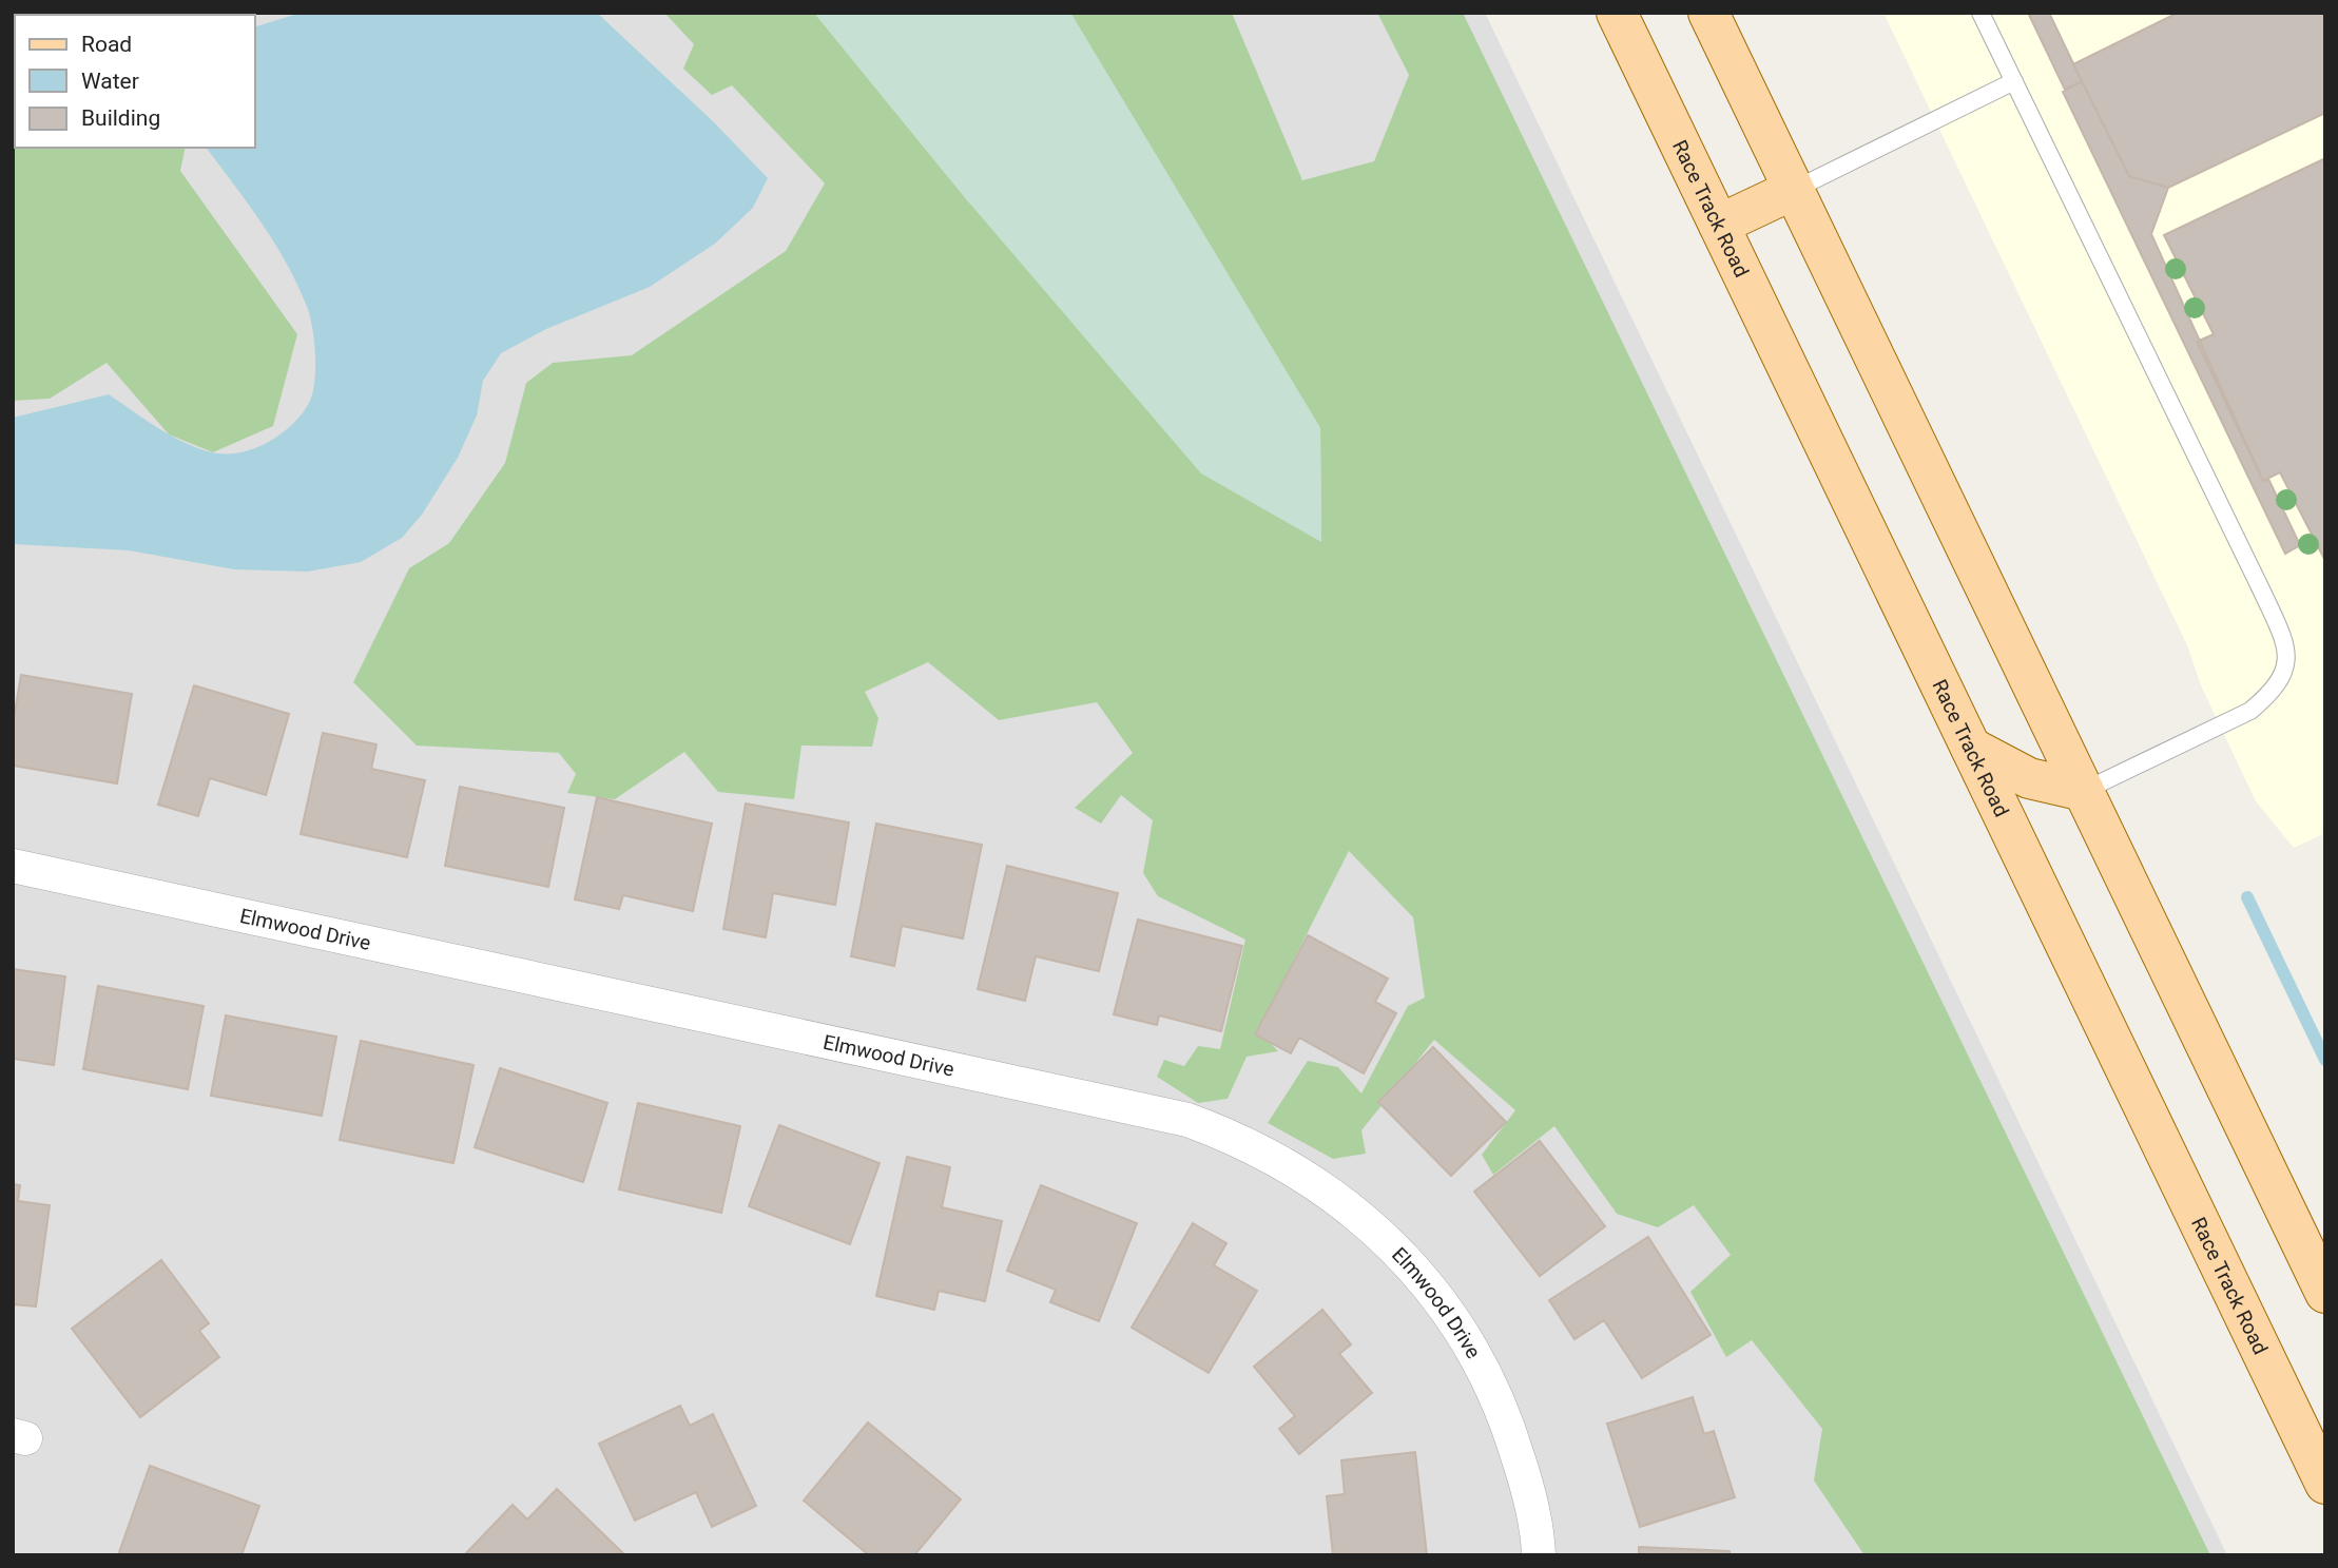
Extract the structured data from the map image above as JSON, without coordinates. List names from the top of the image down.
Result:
{
  "streets": {
    "main road": ["Race Track Road"],
    "street": ["Elmwood Drive"]
  },
  "legend": ["Road", "Water", "Building"]
}
